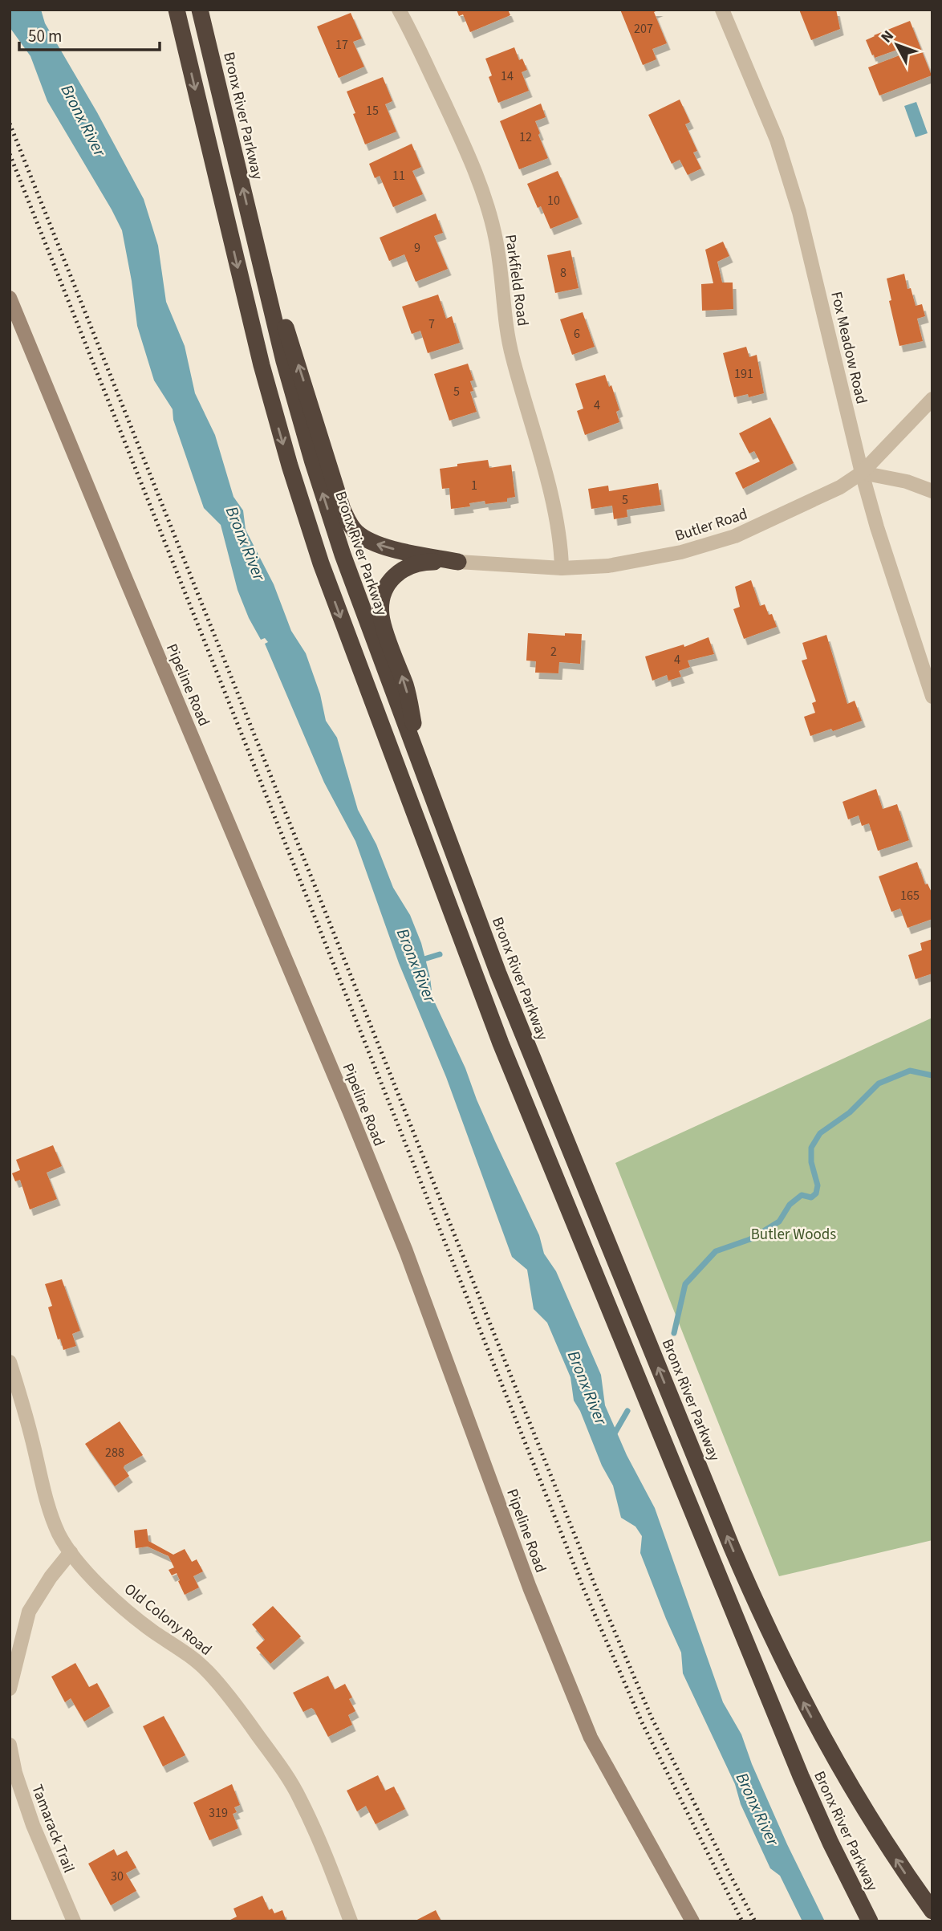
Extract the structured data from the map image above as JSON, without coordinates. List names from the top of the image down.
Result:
{
  "streets": {
    "highway": ["Bronx River Parkway"],
    "street": [
      "Parkfield Road",
      "Fox Meadow Road",
      "Butler Road",
      "Pipeline Road",
      "Old Colony Road",
      "Tamarack Trail"
    ]
  },
  "crossings": [
    ["Parkfield Road", "Butler Road"],
    ["Fox Meadow Road", "Butler Road"]
  ],
  "water": ["Bronx River"],
  "parks": ["Butler Woods"],
  "house_numbers": [
    "207",
    "17",
    "14",
    "15",
    "12",
    "11",
    "10",
    "9",
    "8",
    "7",
    "6",
    "191",
    "5",
    "4",
    "1",
    "5",
    "2",
    "4",
    "165",
    "288",
    "319",
    "30"
  ],
  "scale_bar": "50 m",
  "north": "top left"
}
